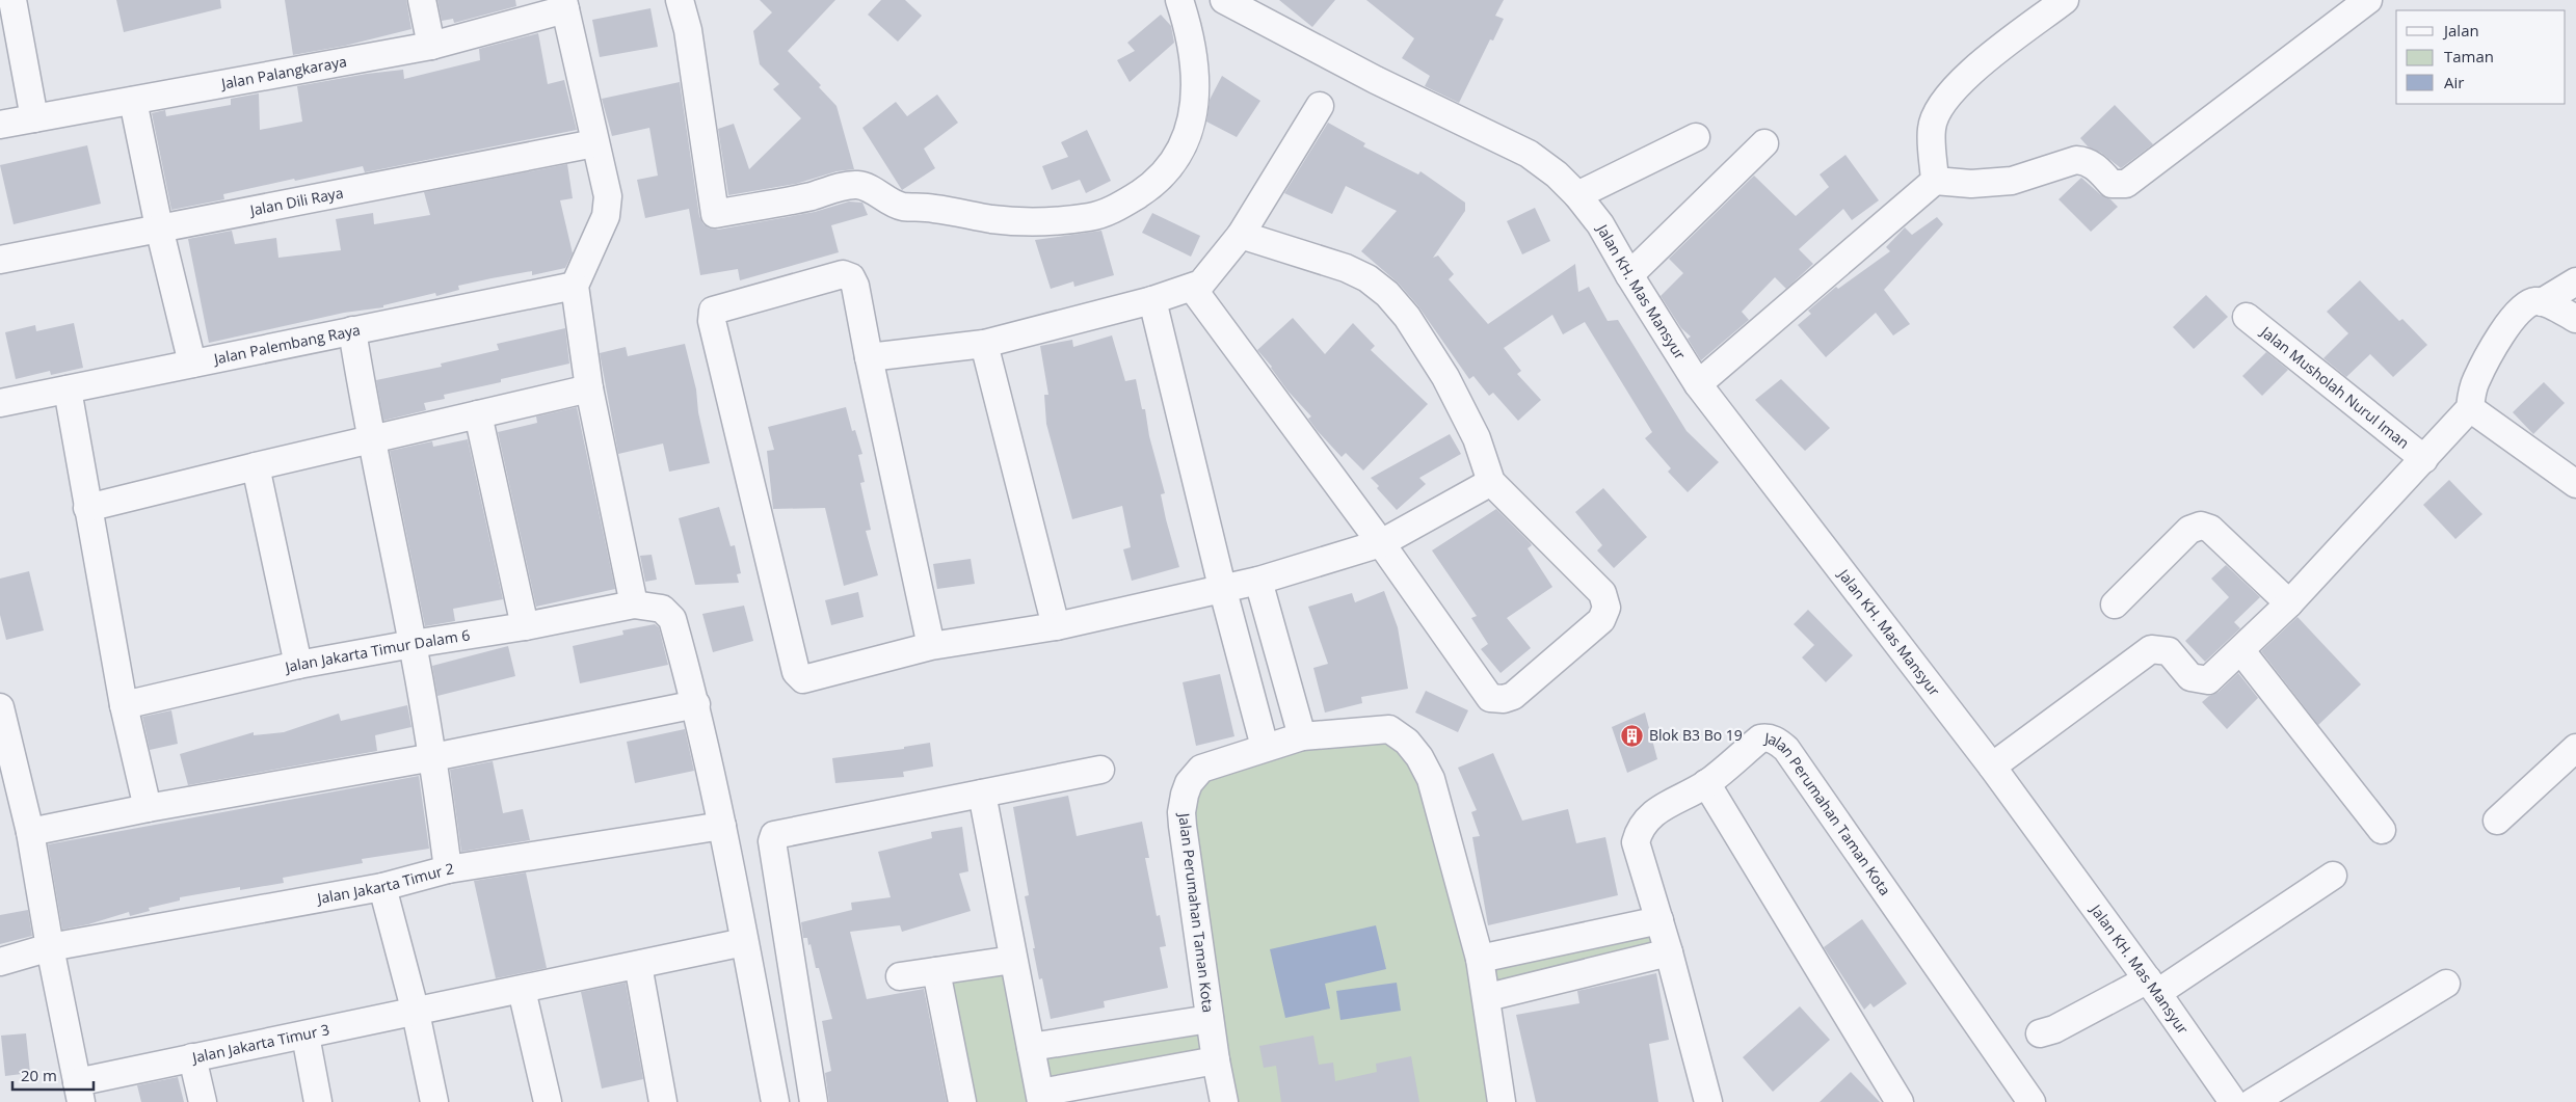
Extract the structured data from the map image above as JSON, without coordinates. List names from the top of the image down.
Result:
{
  "streets": {
    "street": [
      "Jalan Palangkaraya",
      "Jalan Dili Raya",
      "Jalan KH. Mas Mansyur",
      "Jalan Palembang Raya",
      "Jalan Musholah Nurul Iman",
      "Jalan Jakarta Timur Dalam 6",
      "Jalan Perumahan Taman Kota",
      "Jalan Jakarta Timur 2",
      "Jalan Jakarta Timur 3"
    ]
  },
  "crossings": [
    ["Jalan Jakarta Timur Dalam 6", "Jalan Jakarta Timur 2"],
    ["Jalan Jakarta Timur Dalam 6", "Jalan Jakarta Timur 3"]
  ],
  "places": {
    "building": ["Blok B3 Bo 19"]
  },
  "legend": ["Jalan", "Taman", "Air"],
  "scale_bar": "20 m"
}
